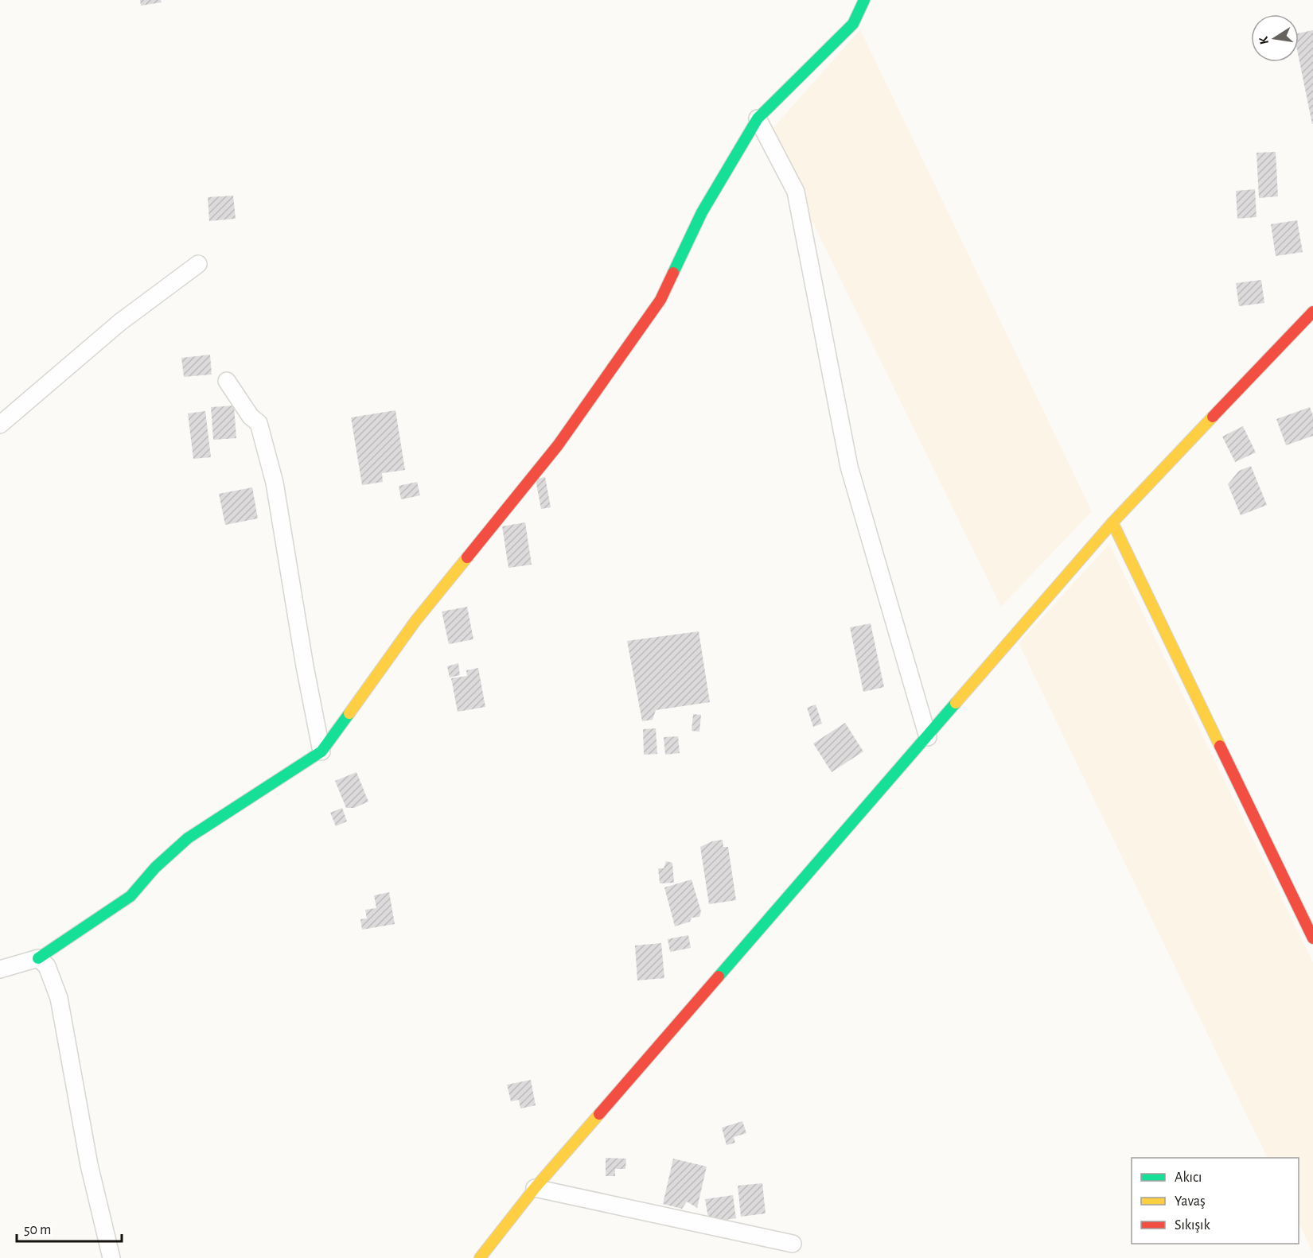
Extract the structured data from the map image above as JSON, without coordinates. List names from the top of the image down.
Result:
{
  "legend": ["Akıcı", "Yavaş", "Sıkışık"],
  "scale_bar": "50 m",
  "north": "left"
}
